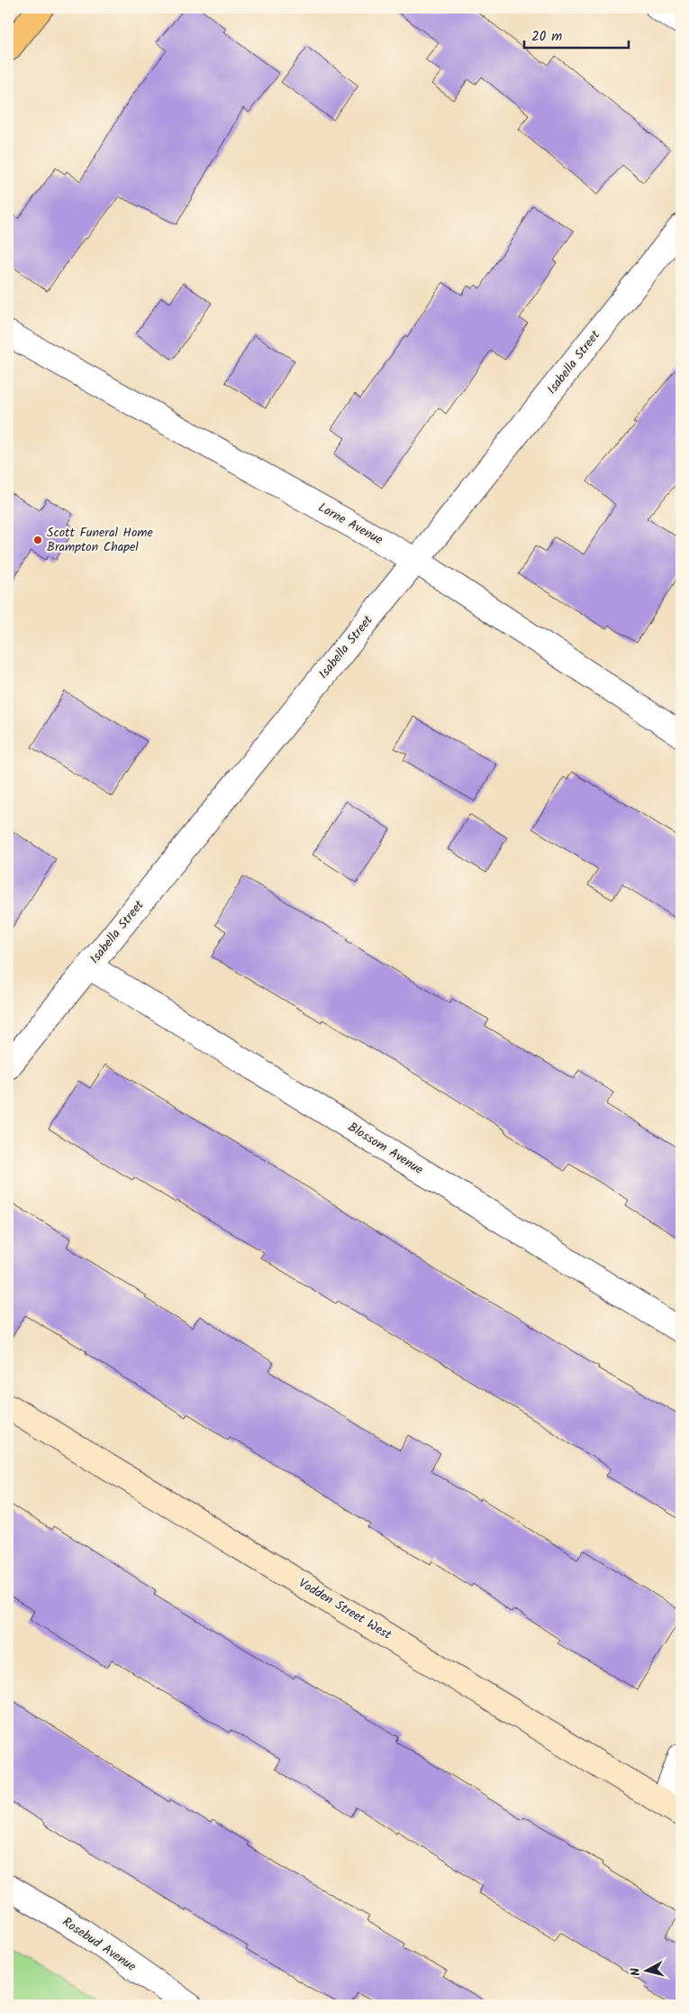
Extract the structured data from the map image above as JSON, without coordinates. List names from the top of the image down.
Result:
{
  "streets": {
    "street": [
      "Isabella Street",
      "Lorne Avenue",
      "Blossom Avenue",
      "Vodden Street West",
      "Rosebud Avenue"
    ]
  },
  "crossings": [
    ["Isabella Street", "Lorne Avenue"],
    ["Isabella Street", "Blossom Avenue"]
  ],
  "places": ["Scott Funeral Home Brampton Chapel"],
  "scale_bar": "20 m",
  "north": "left"
}
